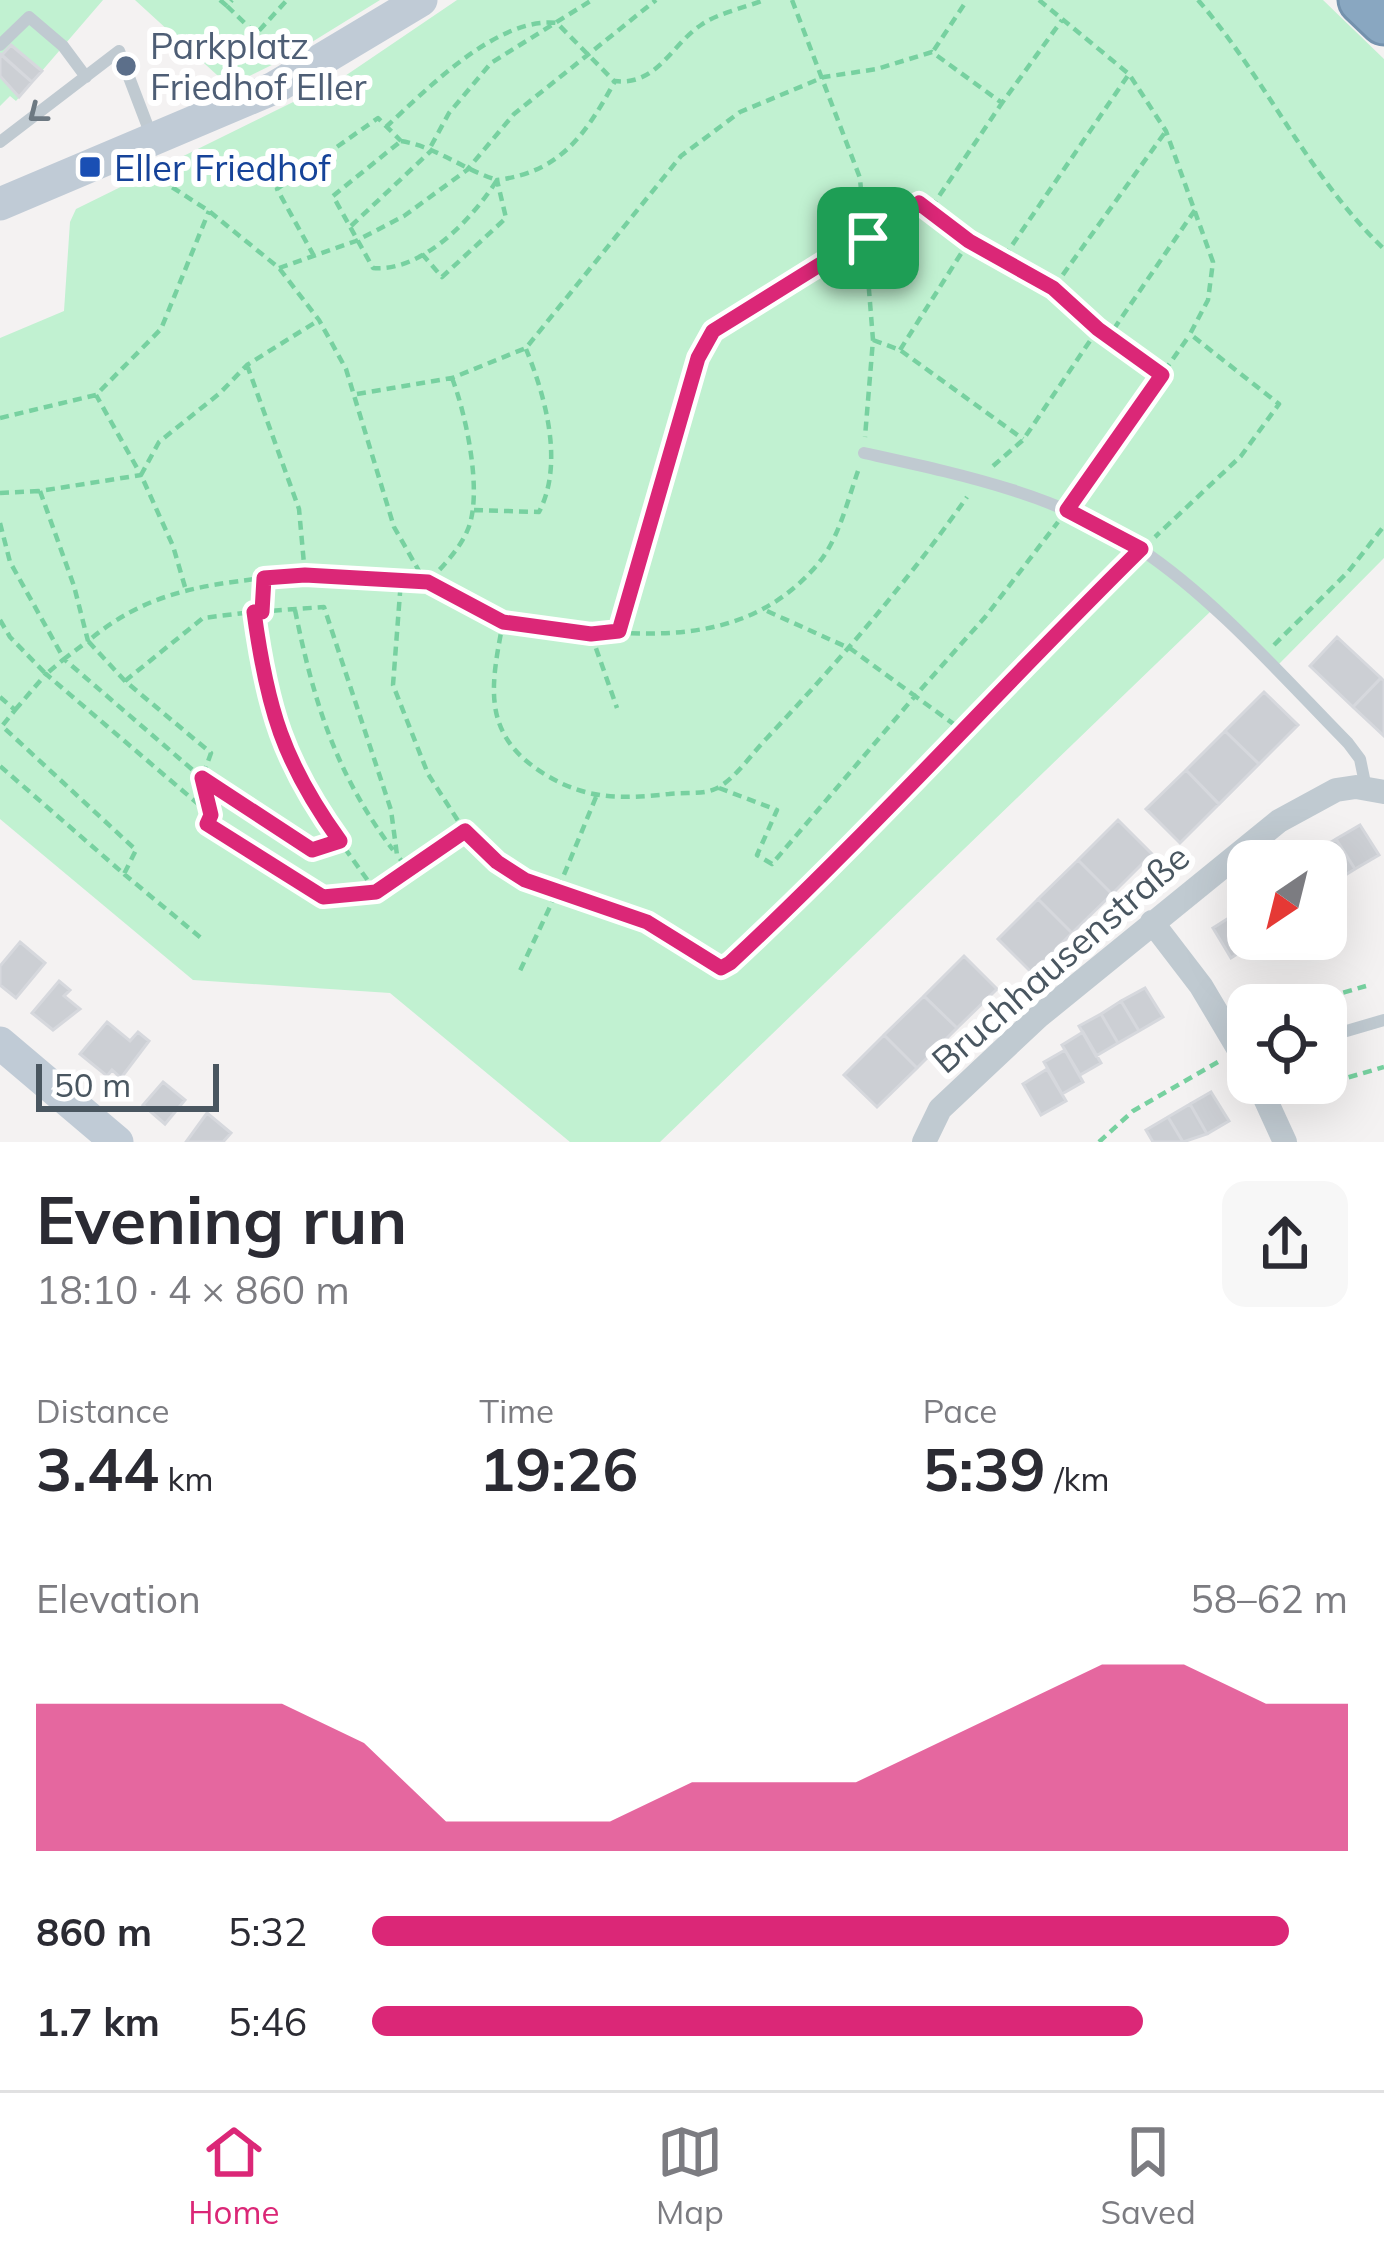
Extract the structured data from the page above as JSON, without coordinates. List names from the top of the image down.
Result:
{
  "streets": {
    "street": ["Bruchhausenstraße"]
  },
  "places": {
    "other": ["Parkplatz Friedhof Eller"],
    "transit": ["Eller Friedhof"]
  },
  "scale_bar": "50 m",
  "north": "bottom left",
  "page": {
    "scale": "50 m",
    "heading": ["Evening run", "18:10 · 4 × 860 m"],
    "stats": [
      ["Distance", "3.44 km"],
      ["Time", "19:26"],
      ["Pace", "5:39 /km"]
    ],
    "chart": ["Elevation", "58–62 m"],
    "list": [
      {
        "name": "860 m",
        "note": "5:32"
      },
      {
        "name": "1.7 km",
        "note": "5:46"
      }
    ],
    "tabs": ["Home", "Map", "Saved"]
  }
}
